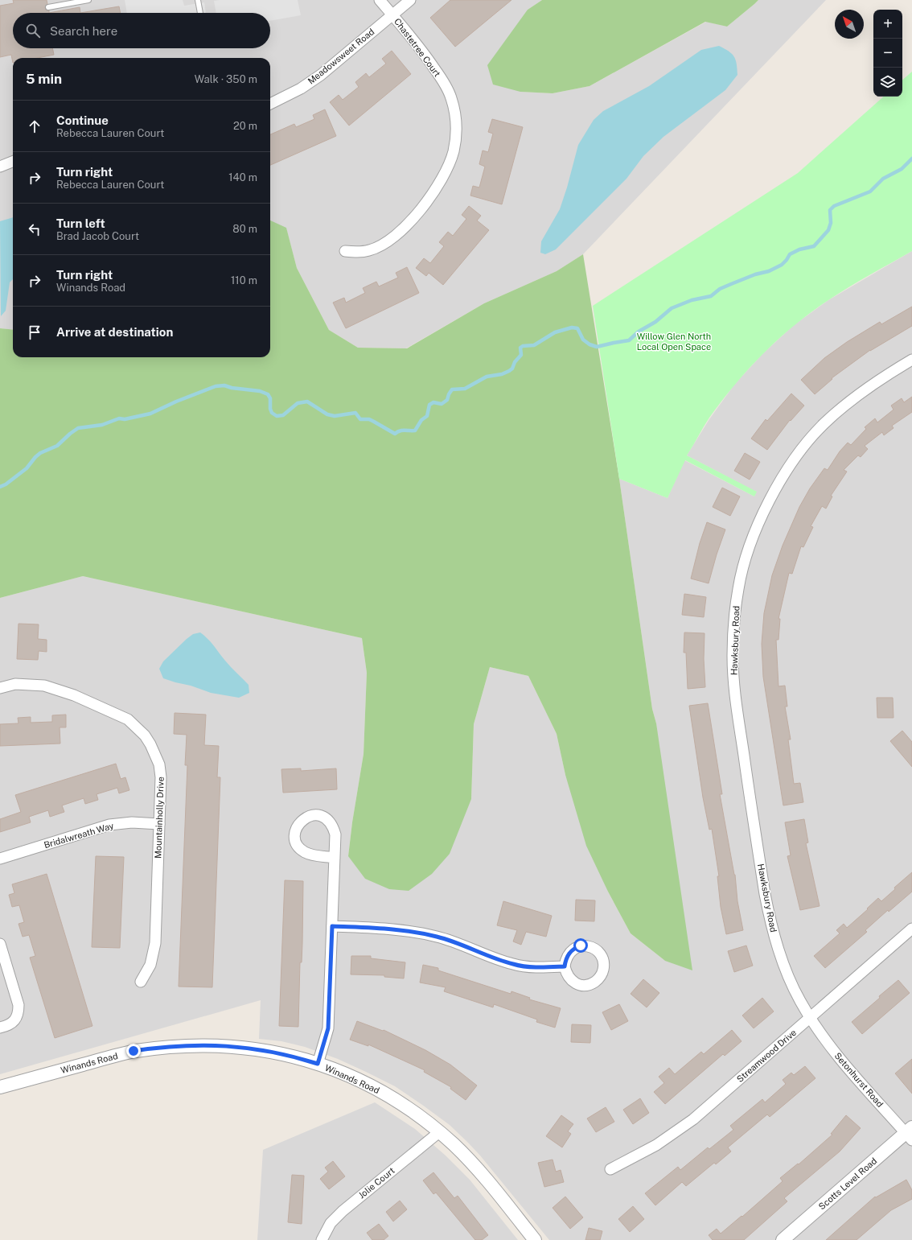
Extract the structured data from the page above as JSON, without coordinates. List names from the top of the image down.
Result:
{
  "streets": {
    "street": [
      "Chastetree Court",
      "Meadowsweet Road",
      "Hawksbury Road",
      "Mountainholly Drive",
      "Bridalwreath Way",
      "Streamwood Drive",
      "Winands Road",
      "Setonhurst Road",
      "Jolie Court",
      "Scotts Level Road"
    ]
  },
  "crossings": [
    ["Chastetree Court", "Meadowsweet Road"],
    ["Hawksbury Road", "Streamwood Drive"],
    ["Hawksbury Road", "Setonhurst Road"],
    ["Mountainholly Drive", "Bridalwreath Way"],
    ["Streamwood Drive", "Setonhurst Road"],
    ["Winands Road", "Jolie Court"],
    ["Setonhurst Road", "Scotts Level Road"]
  ],
  "parks": ["Willow Glen North Local Open Space"],
  "north": "top left",
  "page": {
    "map_buttons": ["+", "−"],
    "search": "Search here",
    "heading": ["5 min", "Walk · 350 m"],
    "list": [
      ["Continue", "Rebecca Lauren Court", "20 m"],
      ["Turn right", "Rebecca Lauren Court", "140 m"],
      ["Turn left", "Brad Jacob Court", "80 m"],
      ["Turn right", "Winands Road", "110 m"],
      "Arrive at destination"
    ]
  }
}
